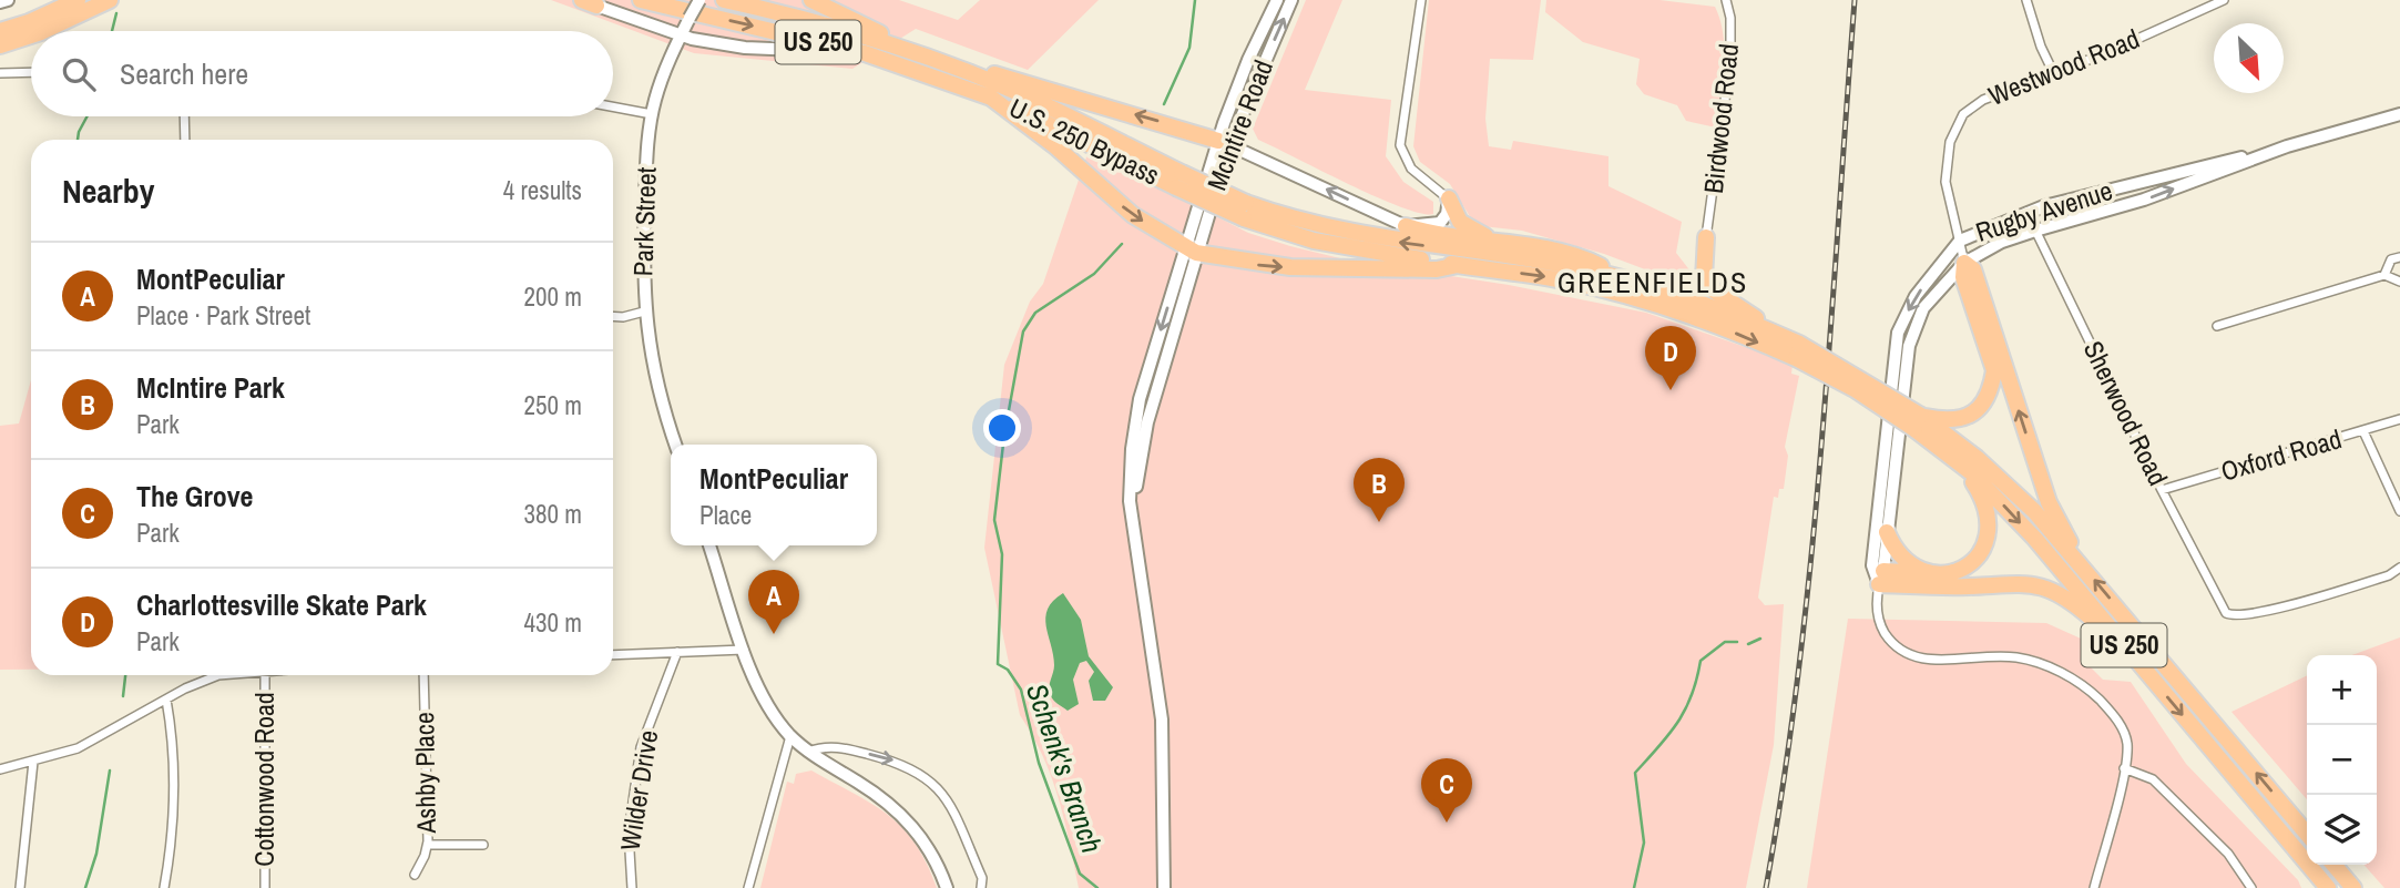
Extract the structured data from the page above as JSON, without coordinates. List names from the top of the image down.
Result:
{
  "streets": {
    "highway": ["US 250", "U.S. 250 Bypass"],
    "street": [
      "Westwood Road",
      "Birdwood Road",
      "McIntire Road",
      "Rugby Avenue",
      "Park Street",
      "Sherwood Road",
      "Oxford Road",
      "Ashby Place",
      "Cottonwood Road",
      "Wilder Drive"
    ]
  },
  "crossings": [
    ["US 250", "U.S. 250 Bypass"],
    ["Westwood Road", "Rugby Avenue"],
    ["Rugby Avenue", "Sherwood Road"],
    ["Sherwood Road", "Oxford Road"]
  ],
  "districts": ["GREENFIELDS"],
  "water": ["Schenk's Branch"],
  "north": "bottom right",
  "page": {
    "search": "Search here",
    "heading": ["Nearby", "4 results"],
    "list": [
      {
        "mark": "A",
        "name": "MontPeculiar",
        "note": "Place · Park Street",
        "value": "200 m"
      },
      {
        "mark": "B",
        "name": "McIntire Park",
        "note": "Park",
        "value": "250 m"
      },
      {
        "mark": "C",
        "name": "The Grove",
        "note": "Park",
        "value": "380 m"
      },
      {
        "mark": "D",
        "name": "Charlottesville Skate Park",
        "note": "Park",
        "value": "430 m"
      }
    ],
    "pins": [
      "D",
      "B",
      "A",
      "C"
    ],
    "popup": ["MontPeculiar", "Place"],
    "map_buttons": ["+", "−"]
  }
}
